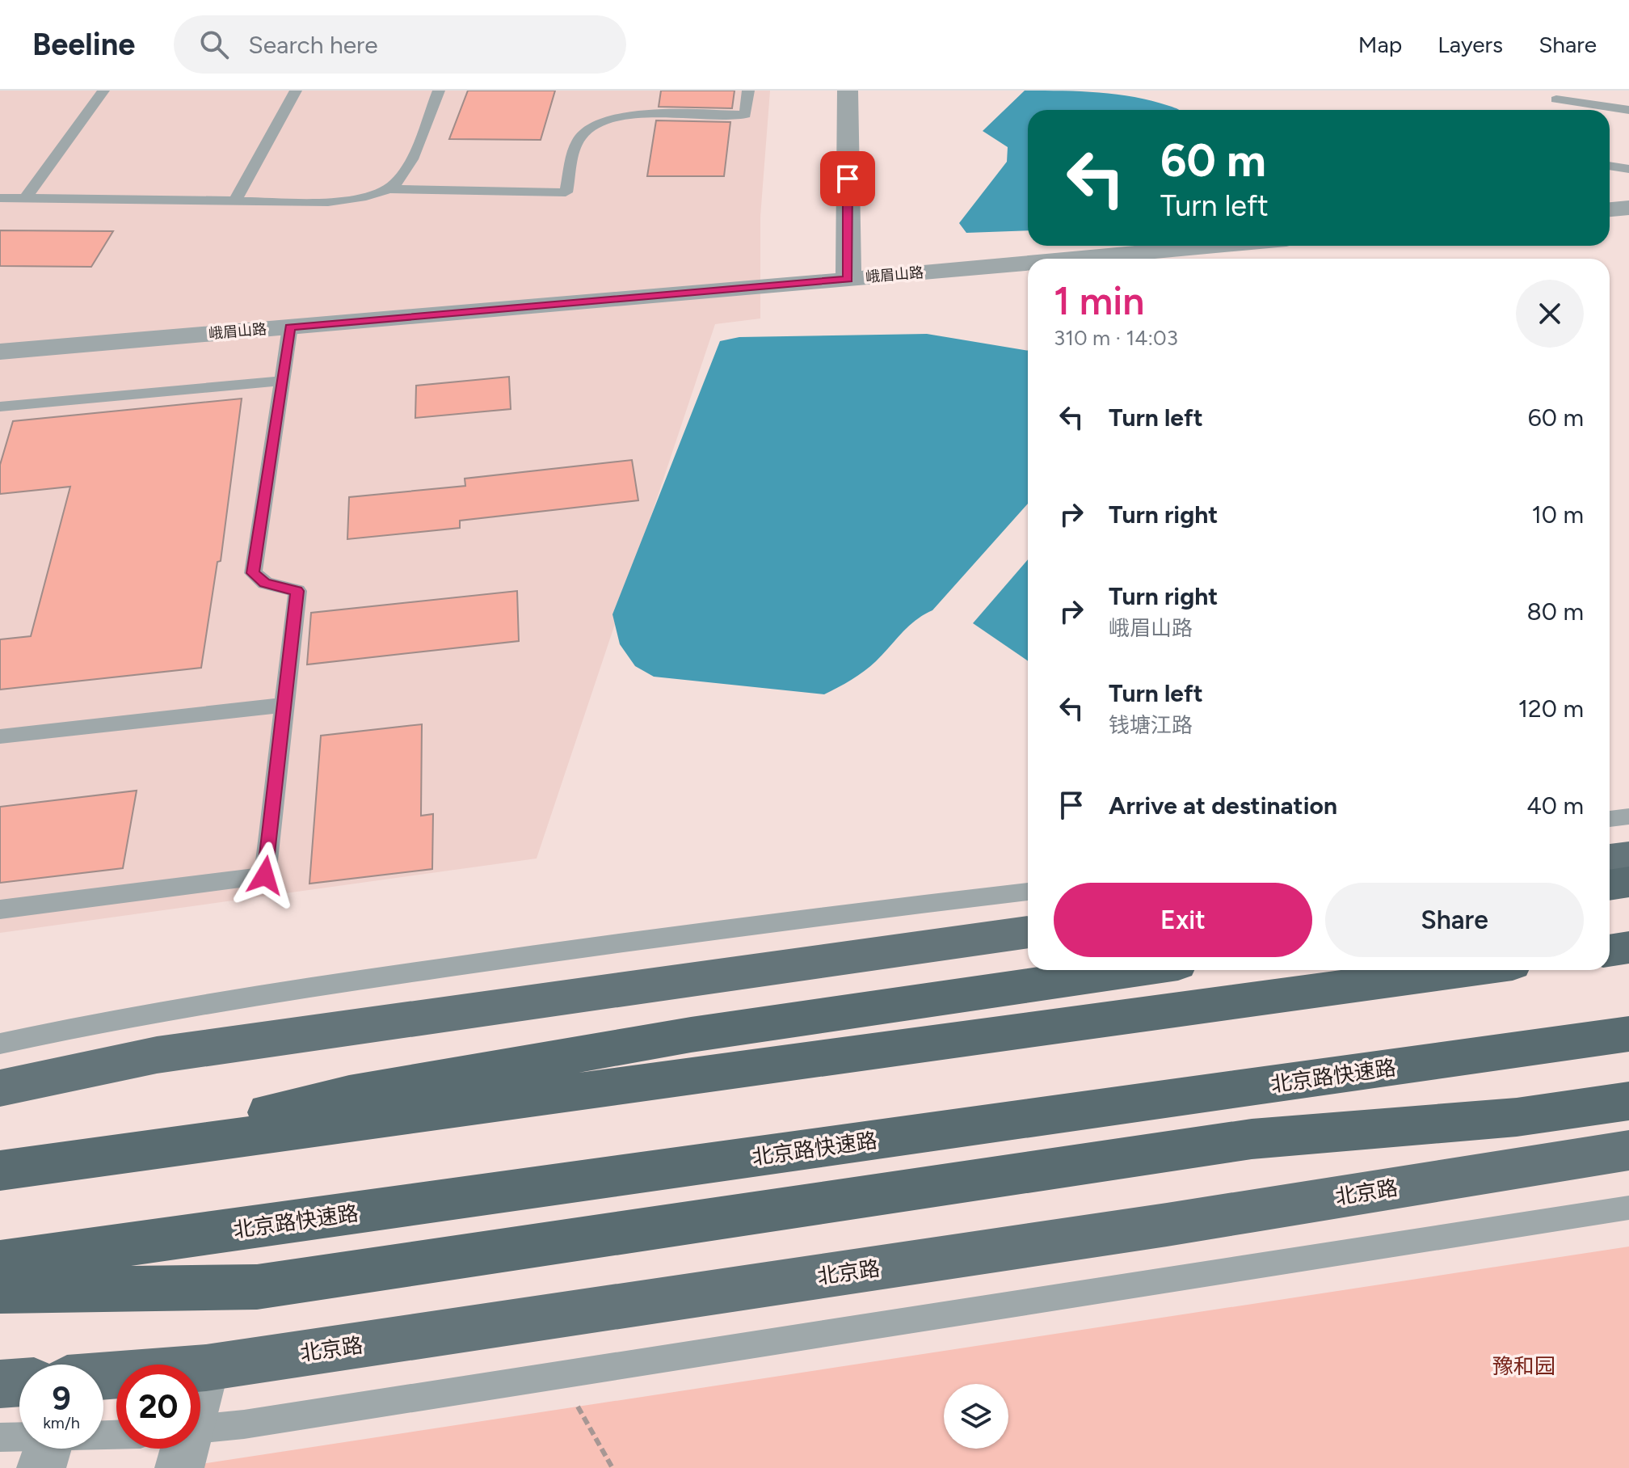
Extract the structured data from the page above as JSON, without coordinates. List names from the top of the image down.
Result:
{
  "streets": {
    "highway": ["北京路快速路"],
    "main road": ["北京路"],
    "street": ["峨眉山路"]
  },
  "parks": ["豫和园"],
  "page": {
    "header": "Beeline",
    "search": "Search here",
    "nav": ["Map", "Layers", "Share"],
    "turn": ["60 m", "Turn left"],
    "heading": ["1 min", "310 m · 14:03"],
    "list": [
      {
        "name": "Turn left",
        "value": "60 m"
      },
      {
        "name": "Turn right",
        "value": "10 m"
      },
      {
        "name": "Turn right",
        "note": "峨眉山路",
        "value": "80 m"
      },
      {
        "name": "Turn left",
        "note": "钱塘江路",
        "value": "120 m"
      },
      {
        "name": "Arrive at destination",
        "value": "40 m"
      }
    ],
    "buttons": ["Exit", "Share"],
    "speed": "9 km/h",
    "limit": "20"
  }
}
